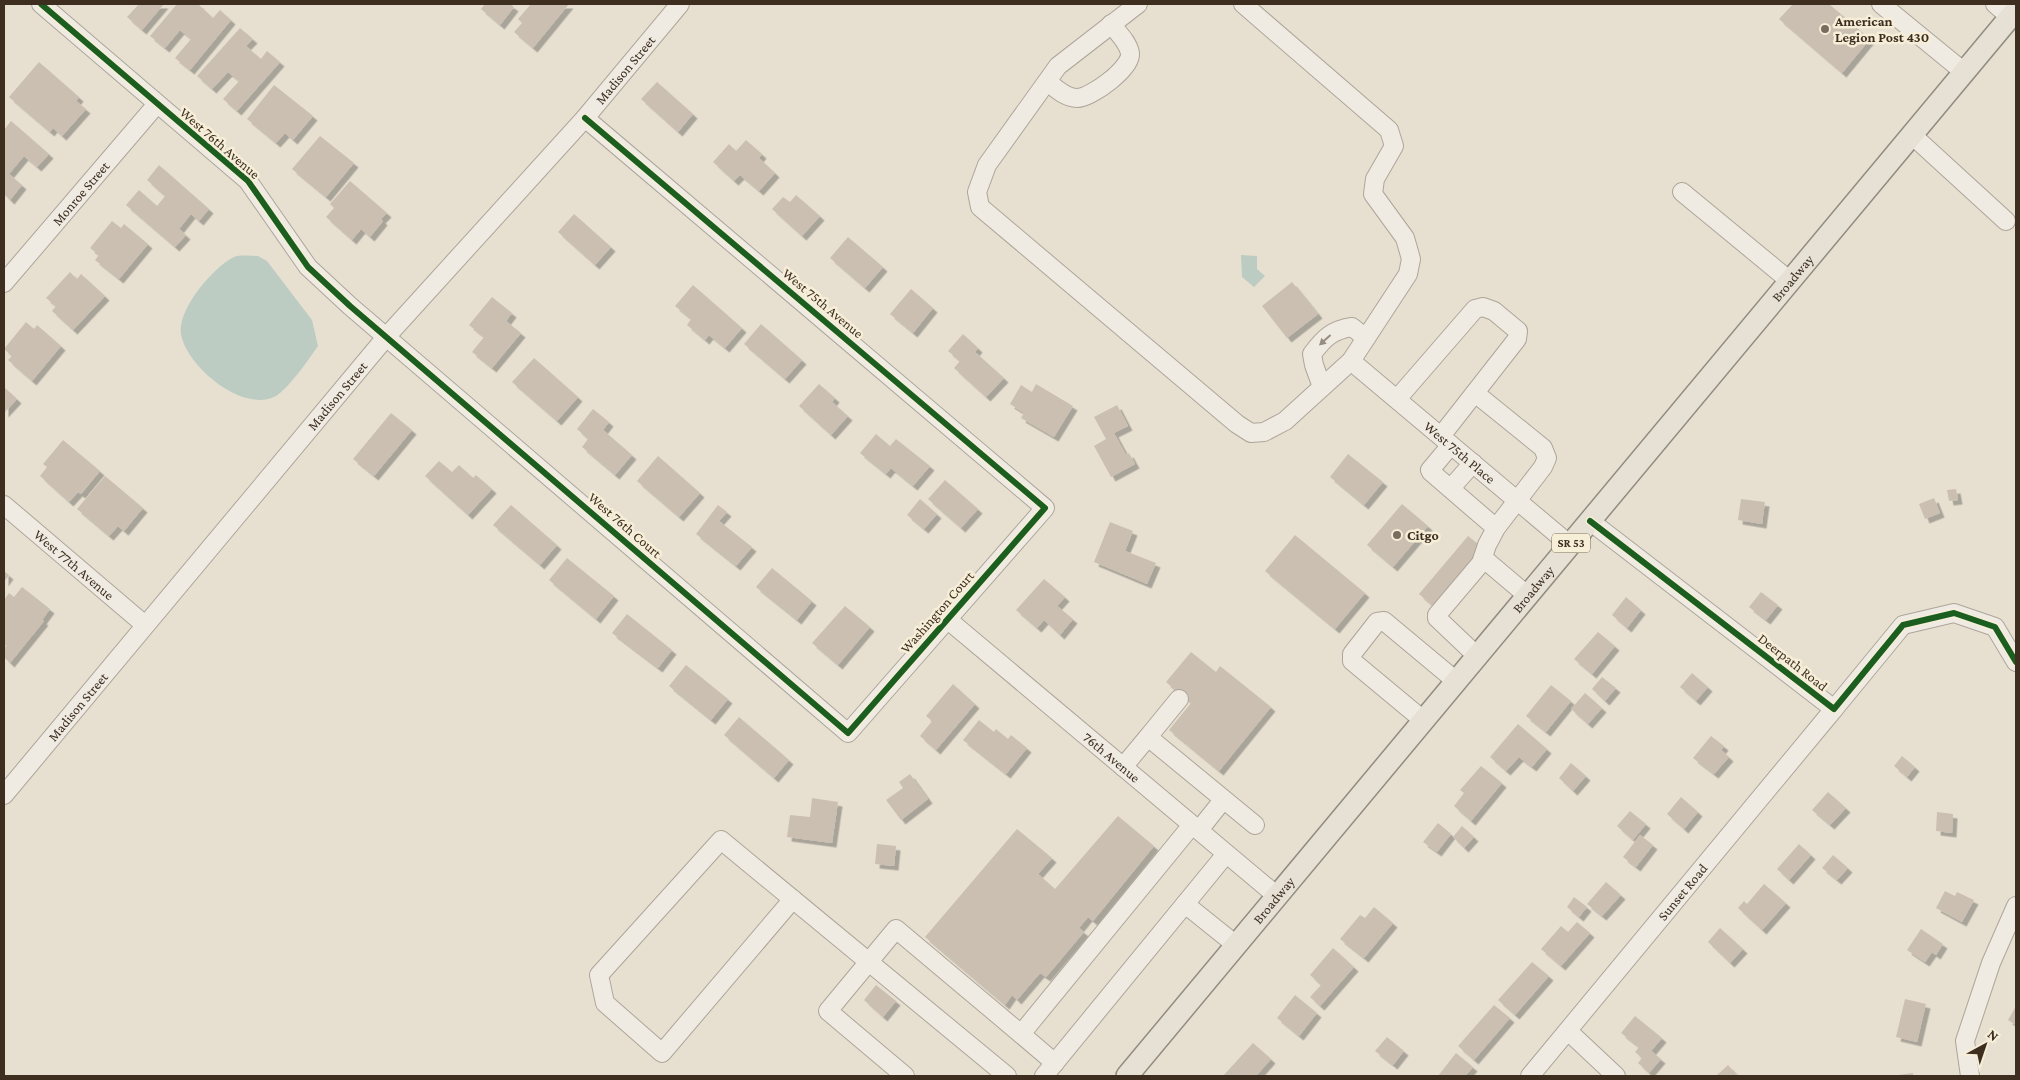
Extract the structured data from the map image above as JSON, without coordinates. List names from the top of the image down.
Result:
{
  "streets": {
    "main road": ["Broadway", "SR 53"],
    "street": [
      "Madison Street",
      "West 76th Avenue",
      "Monroe Street",
      "West 75th Avenue",
      "West 75th Place",
      "West 76th Court",
      "West 77th Avenue",
      "Washington Court",
      "Deerpath Road",
      "76th Avenue",
      "Sunset Road"
    ]
  },
  "crossings": [
    ["Madison Street", "West 76th Avenue"],
    ["Madison Street", "West 75th Avenue"],
    ["Madison Street", "West 76th Court"],
    ["Madison Street", "West 77th Avenue"],
    ["West 76th Avenue", "Monroe Street"],
    ["West 76th Avenue", "West 76th Court"],
    ["Broadway", "West 75th Place"],
    ["Broadway", "Deerpath Road"],
    ["Broadway", "76th Avenue"],
    ["West 75th Avenue", "Washington Court"],
    ["West 76th Court", "Washington Court"],
    ["Washington Court", "76th Avenue"],
    ["Deerpath Road", "Sunset Road"]
  ],
  "places": ["American Legion Post 430", "Citgo"],
  "north": "top right"
}
